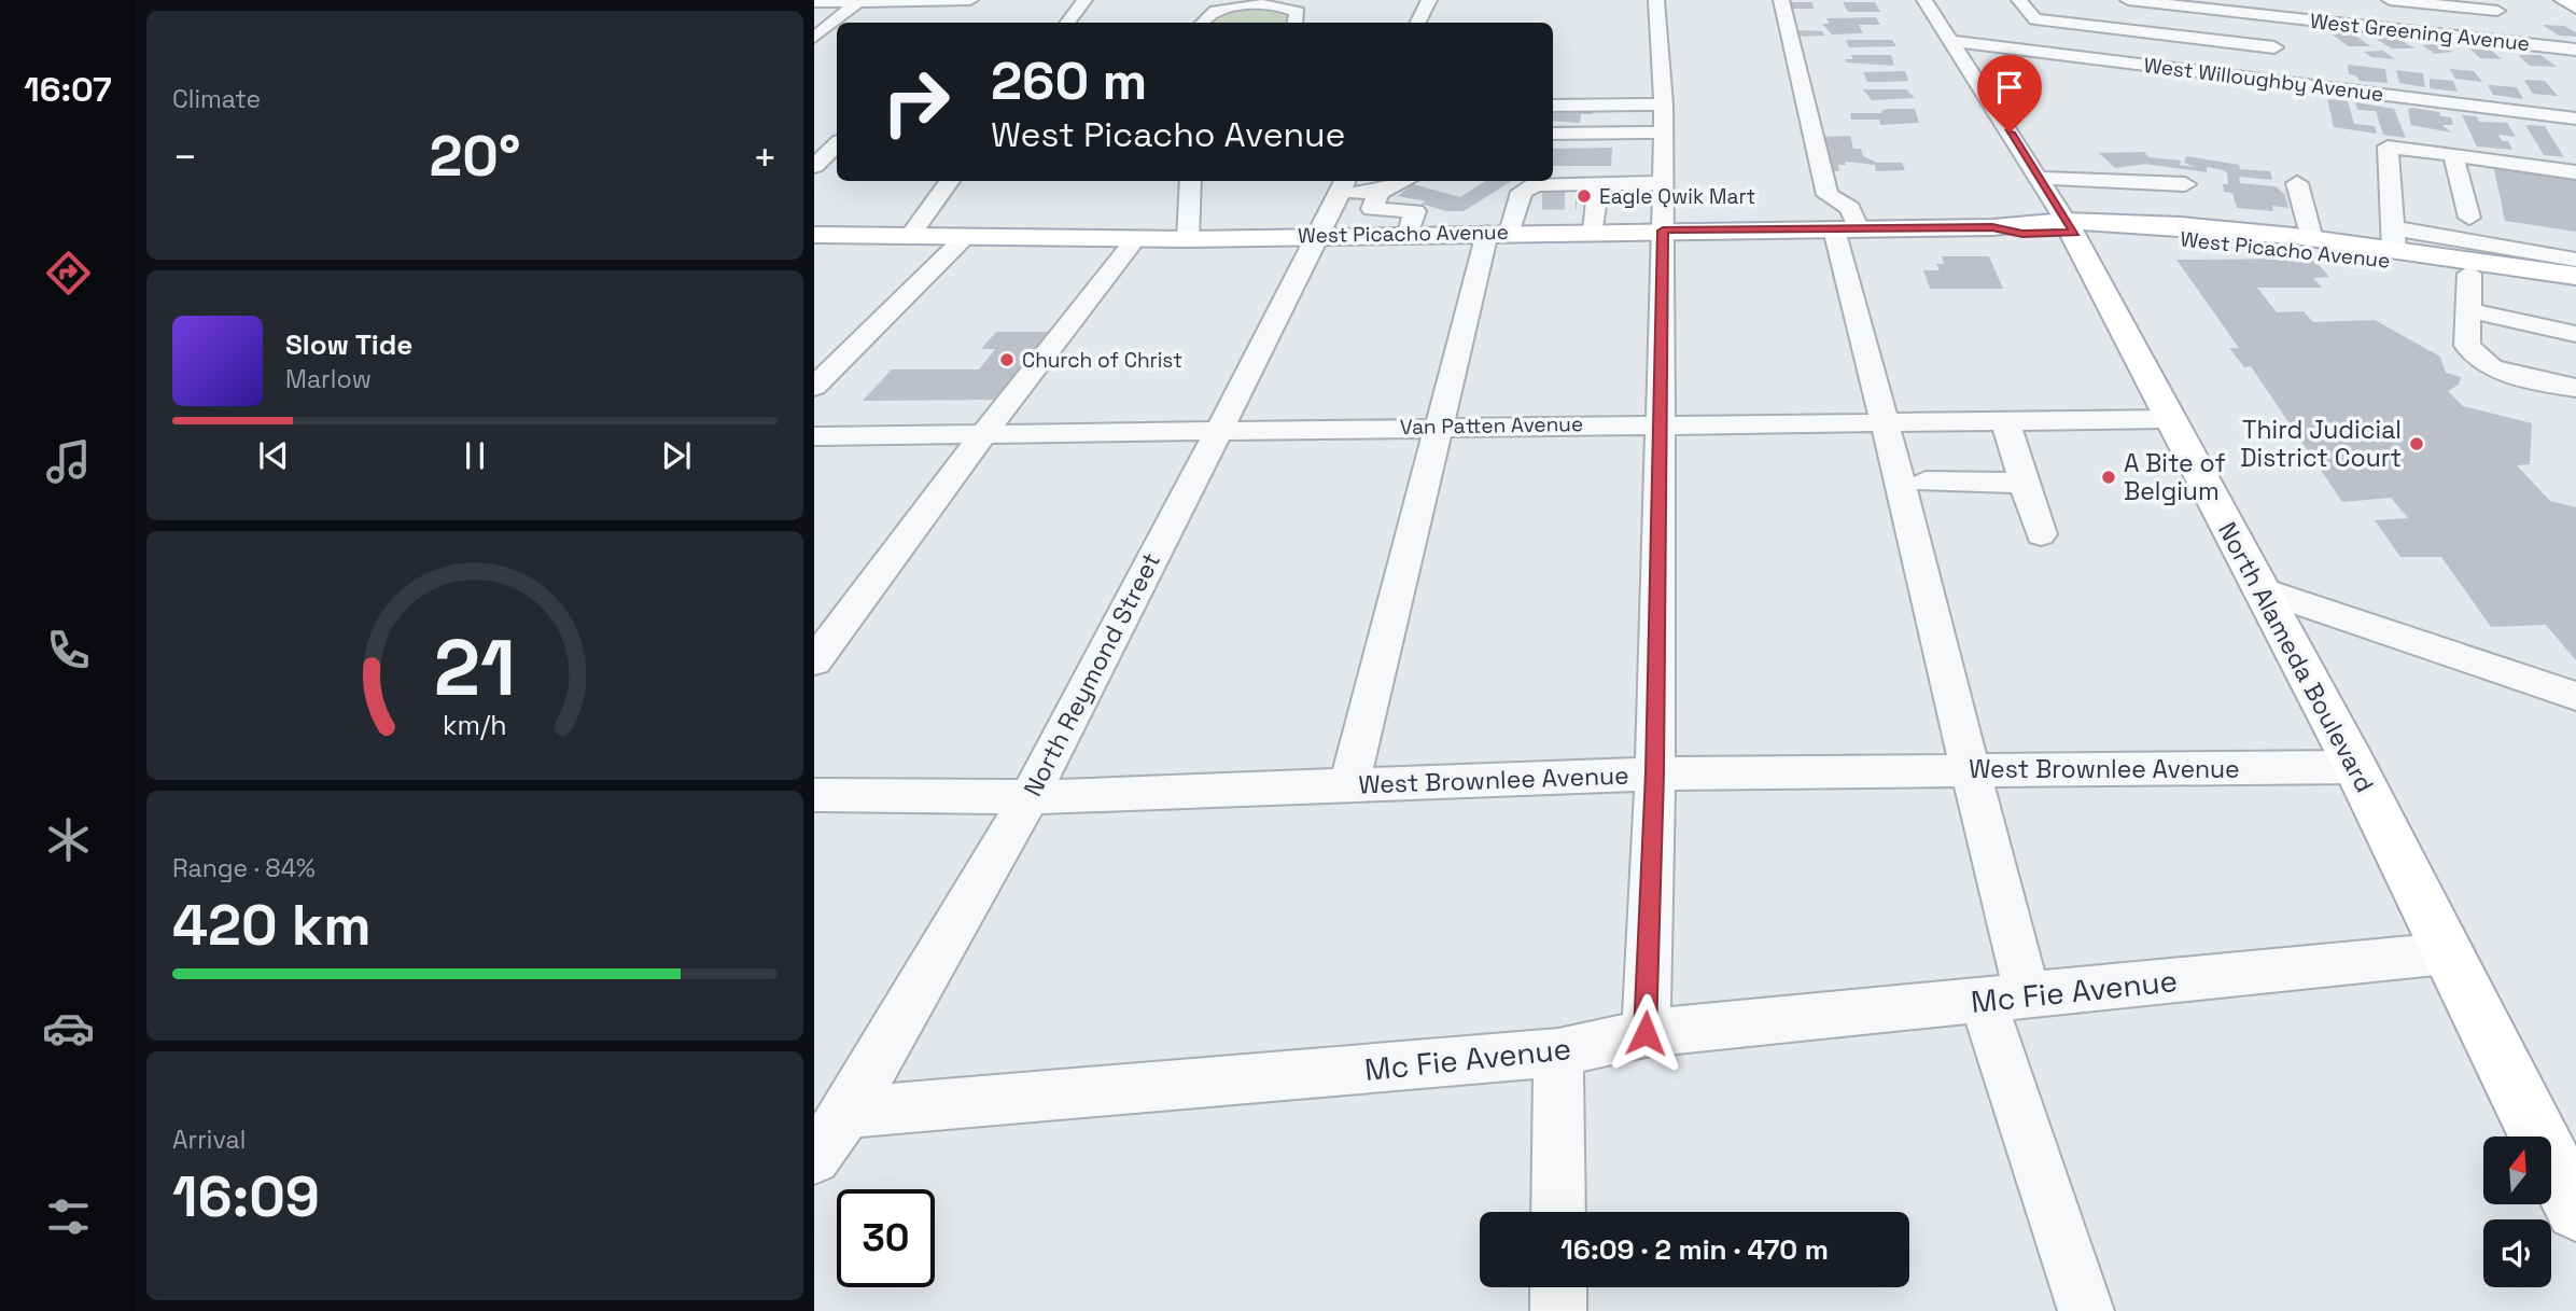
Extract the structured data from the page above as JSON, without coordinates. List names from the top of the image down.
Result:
{
  "streets": {
    "main road": ["West Picacho Avenue", "North Alameda Boulevard"],
    "street": [
      "West Greening Avenue",
      "West Willoughby Avenue",
      "Van Patten Avenue",
      "North Reymond Street",
      "West Brownlee Avenue",
      "Mc Fie Avenue"
    ]
  },
  "crossings": [
    ["West Willoughby Avenue", "North Alameda Boulevard"],
    ["West Picacho Avenue", "North Alameda Boulevard"],
    ["West Picacho Avenue", "North Reymond Street"],
    ["Van Patten Avenue", "North Alameda Boulevard"],
    ["Van Patten Avenue", "North Reymond Street"],
    ["North Alameda Boulevard", "West Brownlee Avenue"],
    ["North Alameda Boulevard", "Mc Fie Avenue"],
    ["North Reymond Street", "West Brownlee Avenue"],
    ["North Reymond Street", "Mc Fie Avenue"]
  ],
  "places": [
    "Eagle Qwik Mart",
    "Church of Christ",
    "Third Judicial District Court",
    "A Bite of Belgium"
  ],
  "north": "top",
  "page": {
    "tabs": "16:07",
    "tile": [
      "Climate",
      ["Range · 84%", "420 km"],
      ["Arrival", "16:09"]
    ],
    "turn": ["260 m", "West Picacho Avenue"],
    "heat": ["−", "20°", "+"],
    "song": ["Slow Tide", "Marlow"],
    "limit": "30",
    "trip": "16:09 · 2 min · 470 m",
    "gauge": ["21", "km/h"]
  }
}
